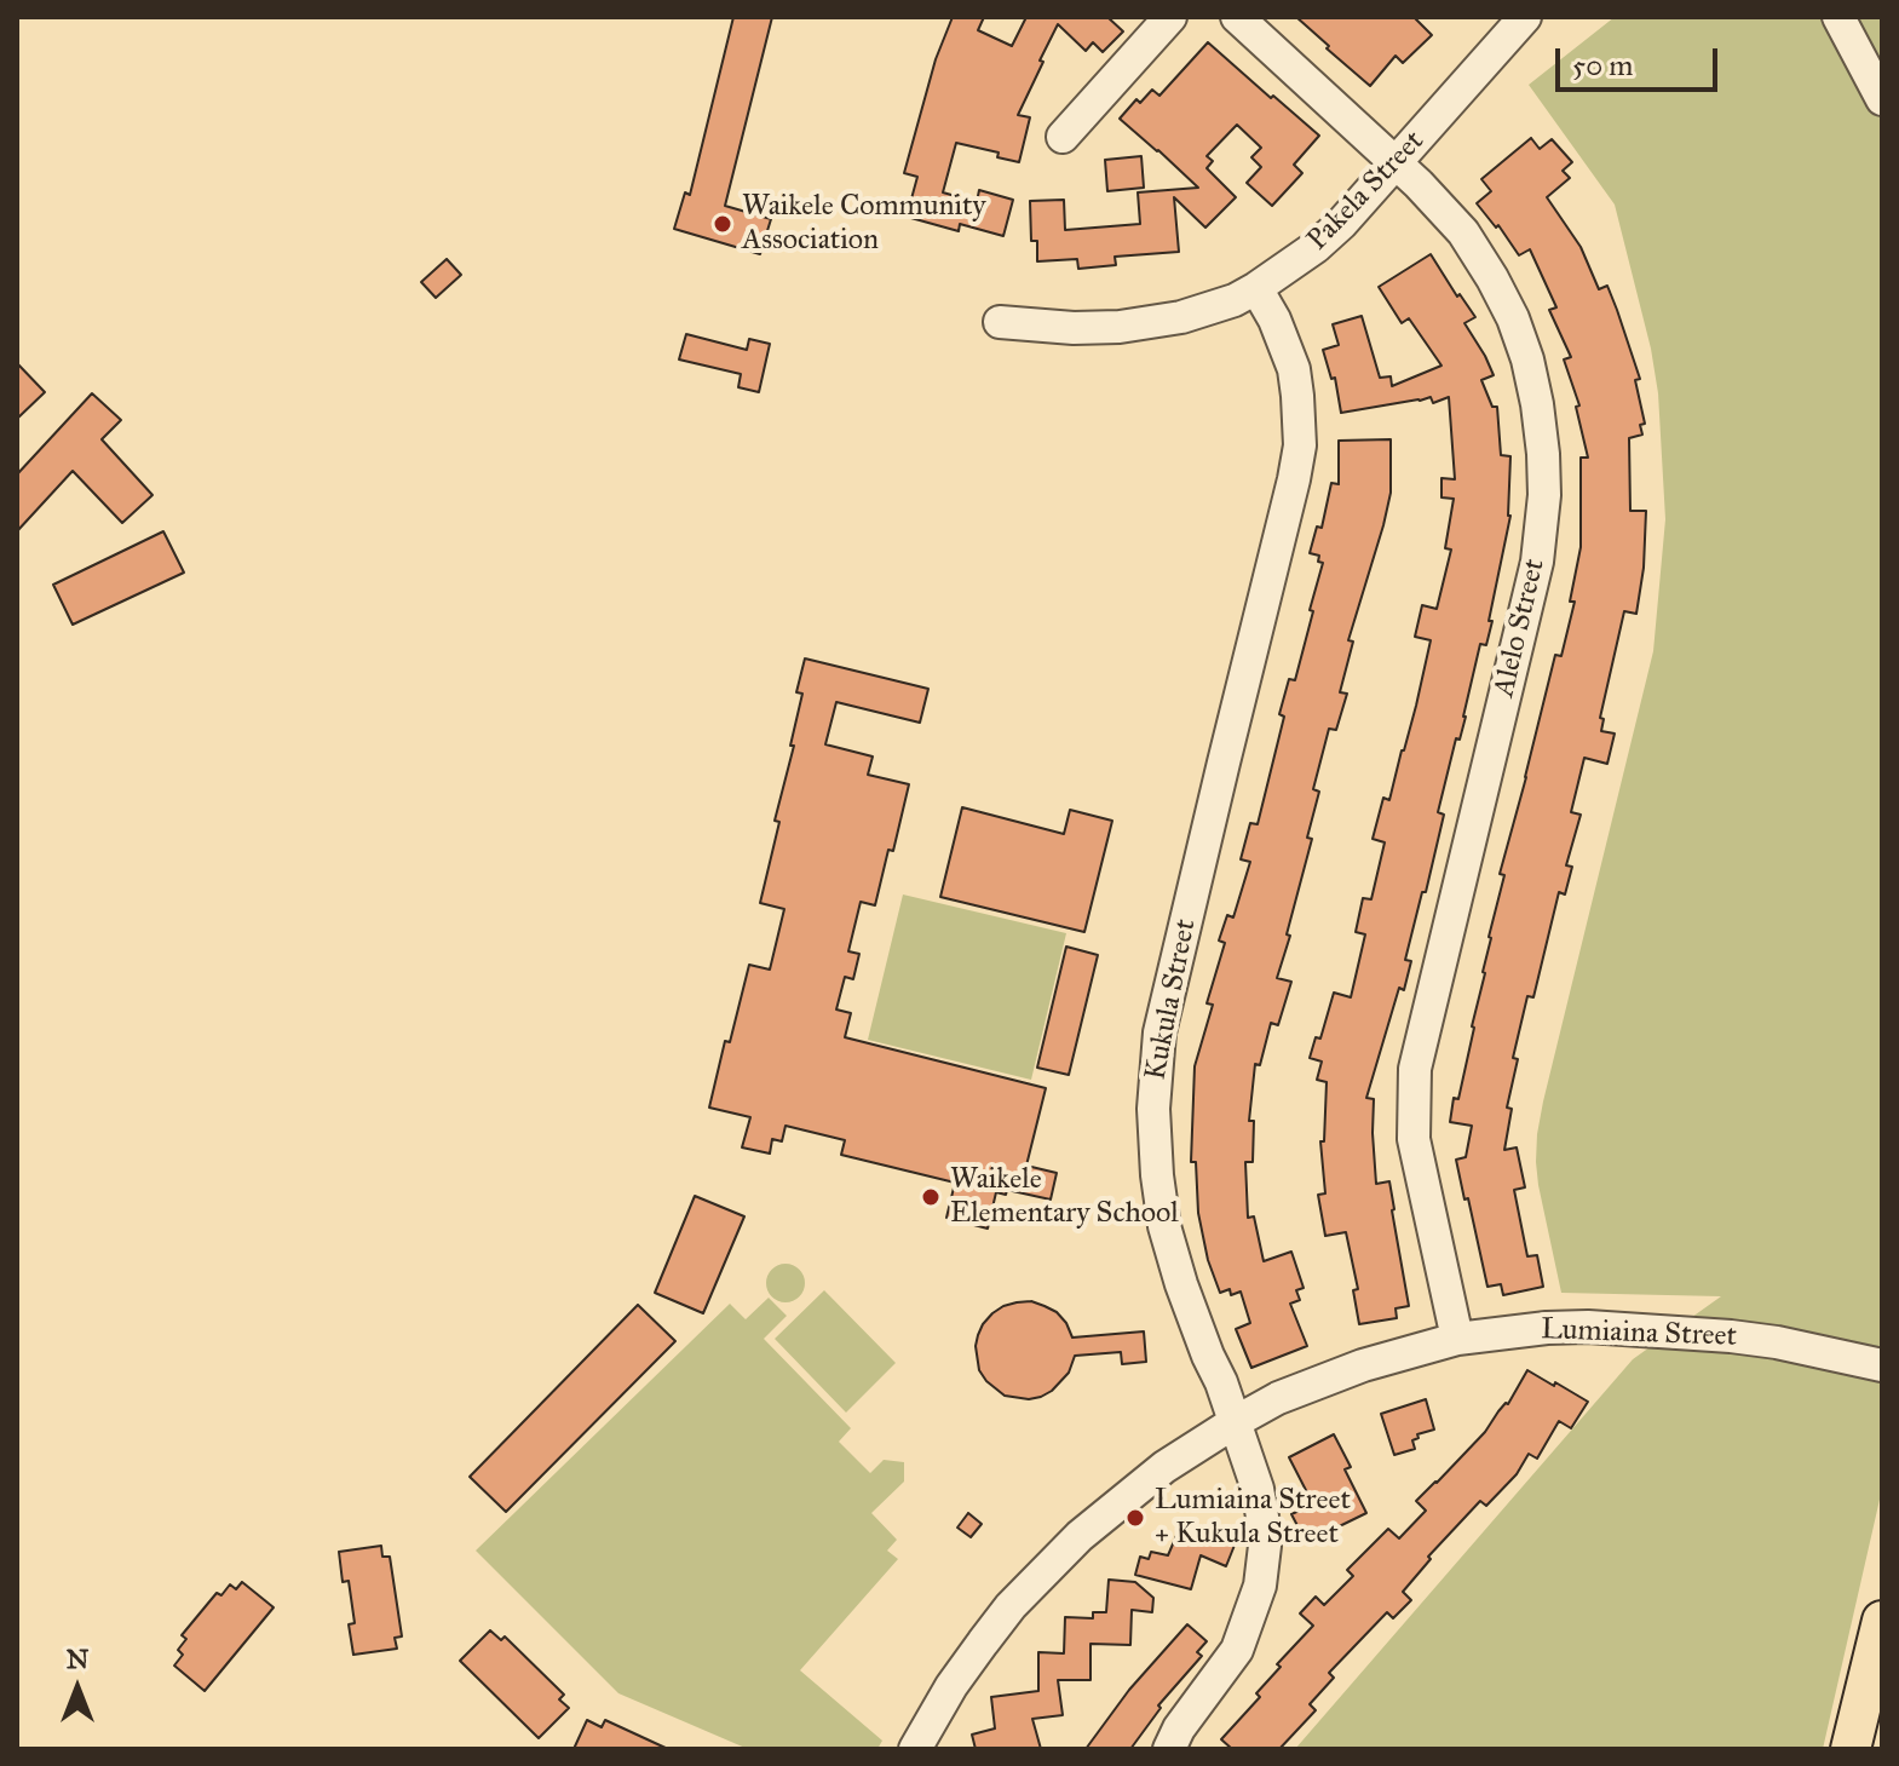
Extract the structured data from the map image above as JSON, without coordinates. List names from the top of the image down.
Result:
{
  "streets": {
    "street": [
      "Pakela Street",
      "Alelo Street",
      "Kukula Street",
      "Lumiaina Street"
    ]
  },
  "crossings": [
    ["Pakela Street", "Alelo Street"],
    ["Pakela Street", "Kukula Street"],
    ["Alelo Street", "Lumiaina Street"],
    ["Kukula Street", "Lumiaina Street"]
  ],
  "places": ["Waikele Community Association", "Waikele Elementary School", "Lumiaina Street + Kukula Street"],
  "scale_bar": "50 m",
  "north": "top"
}
